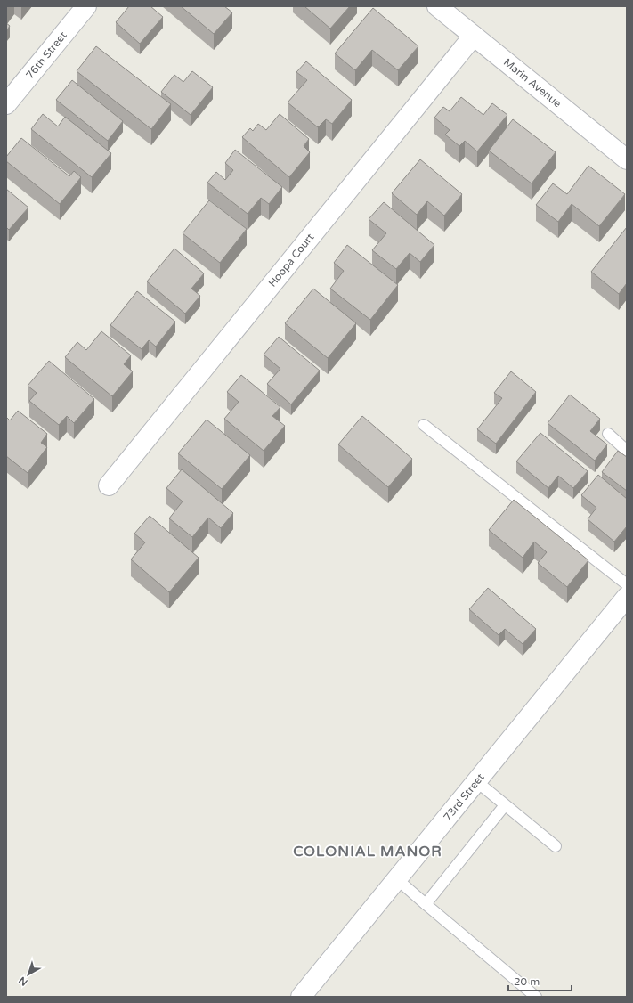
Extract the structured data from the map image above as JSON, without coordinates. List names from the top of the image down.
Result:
{
  "streets": {
    "street": [
      "76th Street",
      "Marin Avenue",
      "Hoopa Court",
      "73rd Street"
    ]
  },
  "crossings": [
    ["Marin Avenue", "Hoopa Court"]
  ],
  "districts": ["COLONIAL MANOR"],
  "scale_bar": "20 m",
  "north": "bottom left"
}
